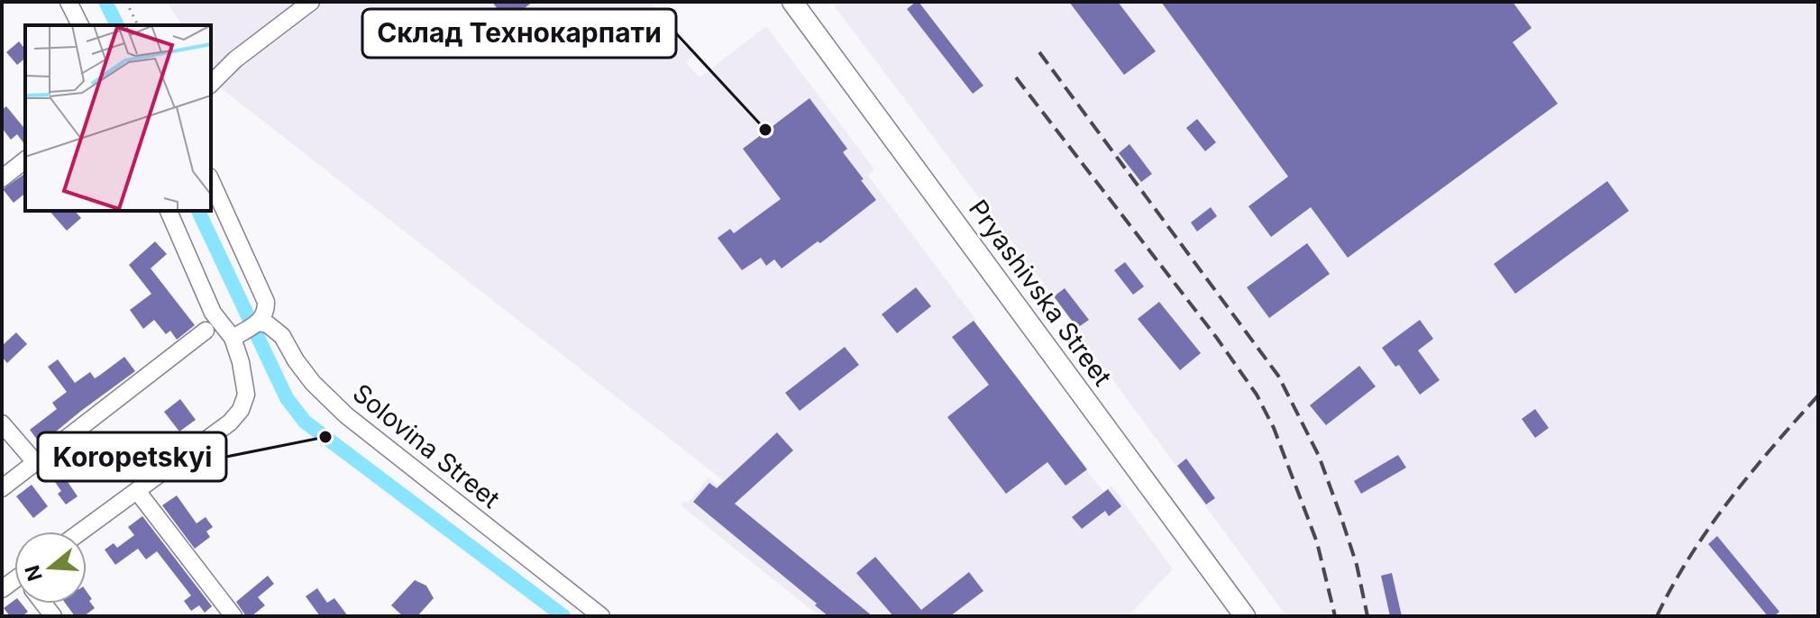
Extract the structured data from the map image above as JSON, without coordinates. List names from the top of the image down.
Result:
{
  "streets": {
    "main road": ["Pryashivska Street"],
    "street": ["Solovina Street"]
  },
  "places": ["Склад Технокарпати", "Koropetskyi"],
  "north": "left"
}
